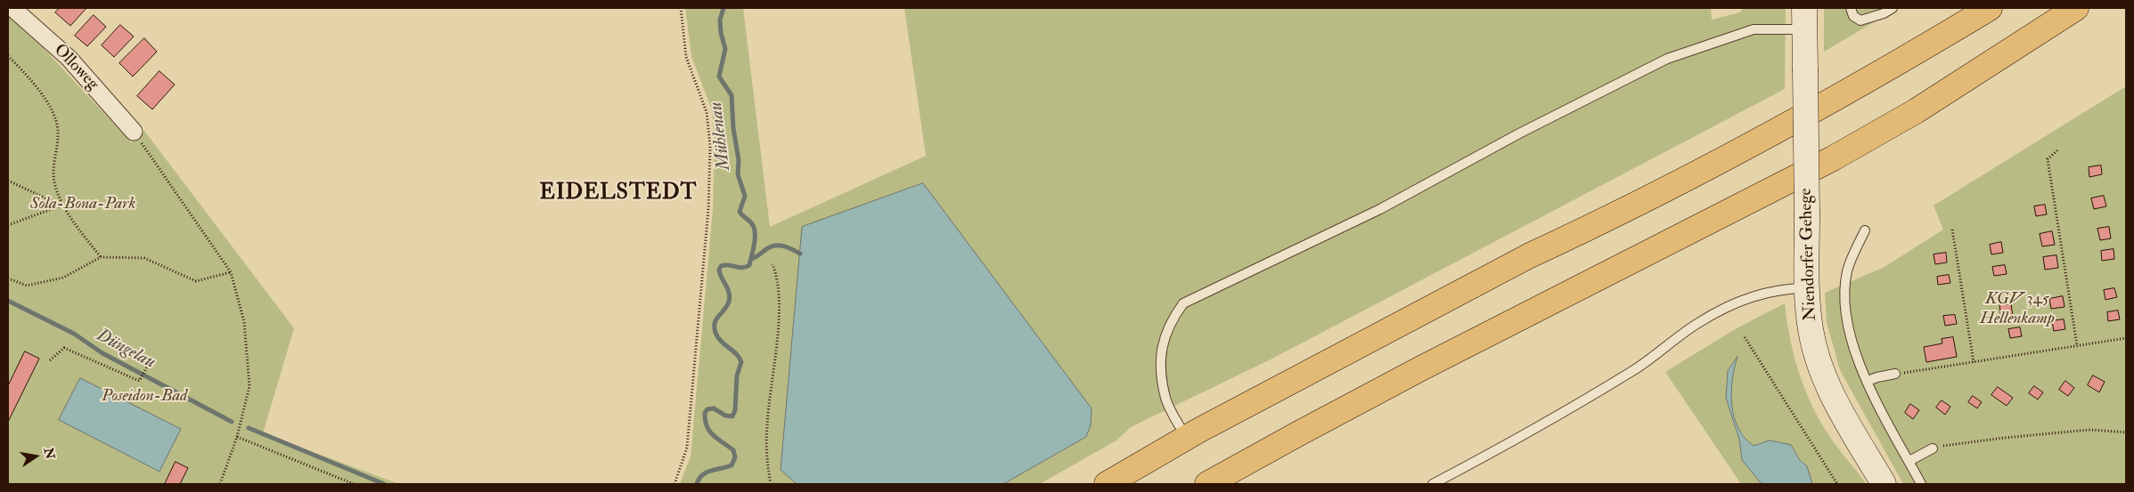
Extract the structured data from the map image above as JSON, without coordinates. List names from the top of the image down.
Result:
{
  "streets": {
    "street": ["Olloweg", "Niendorfer Gehege"]
  },
  "districts": ["EIDELSTEDT"],
  "water": ["Mühlenau", "Düngelau"],
  "parks": ["Sola-Bona-Park", "KGV 345 Hellenkamp", "Poseidon-Bad"],
  "north": "right"
}
